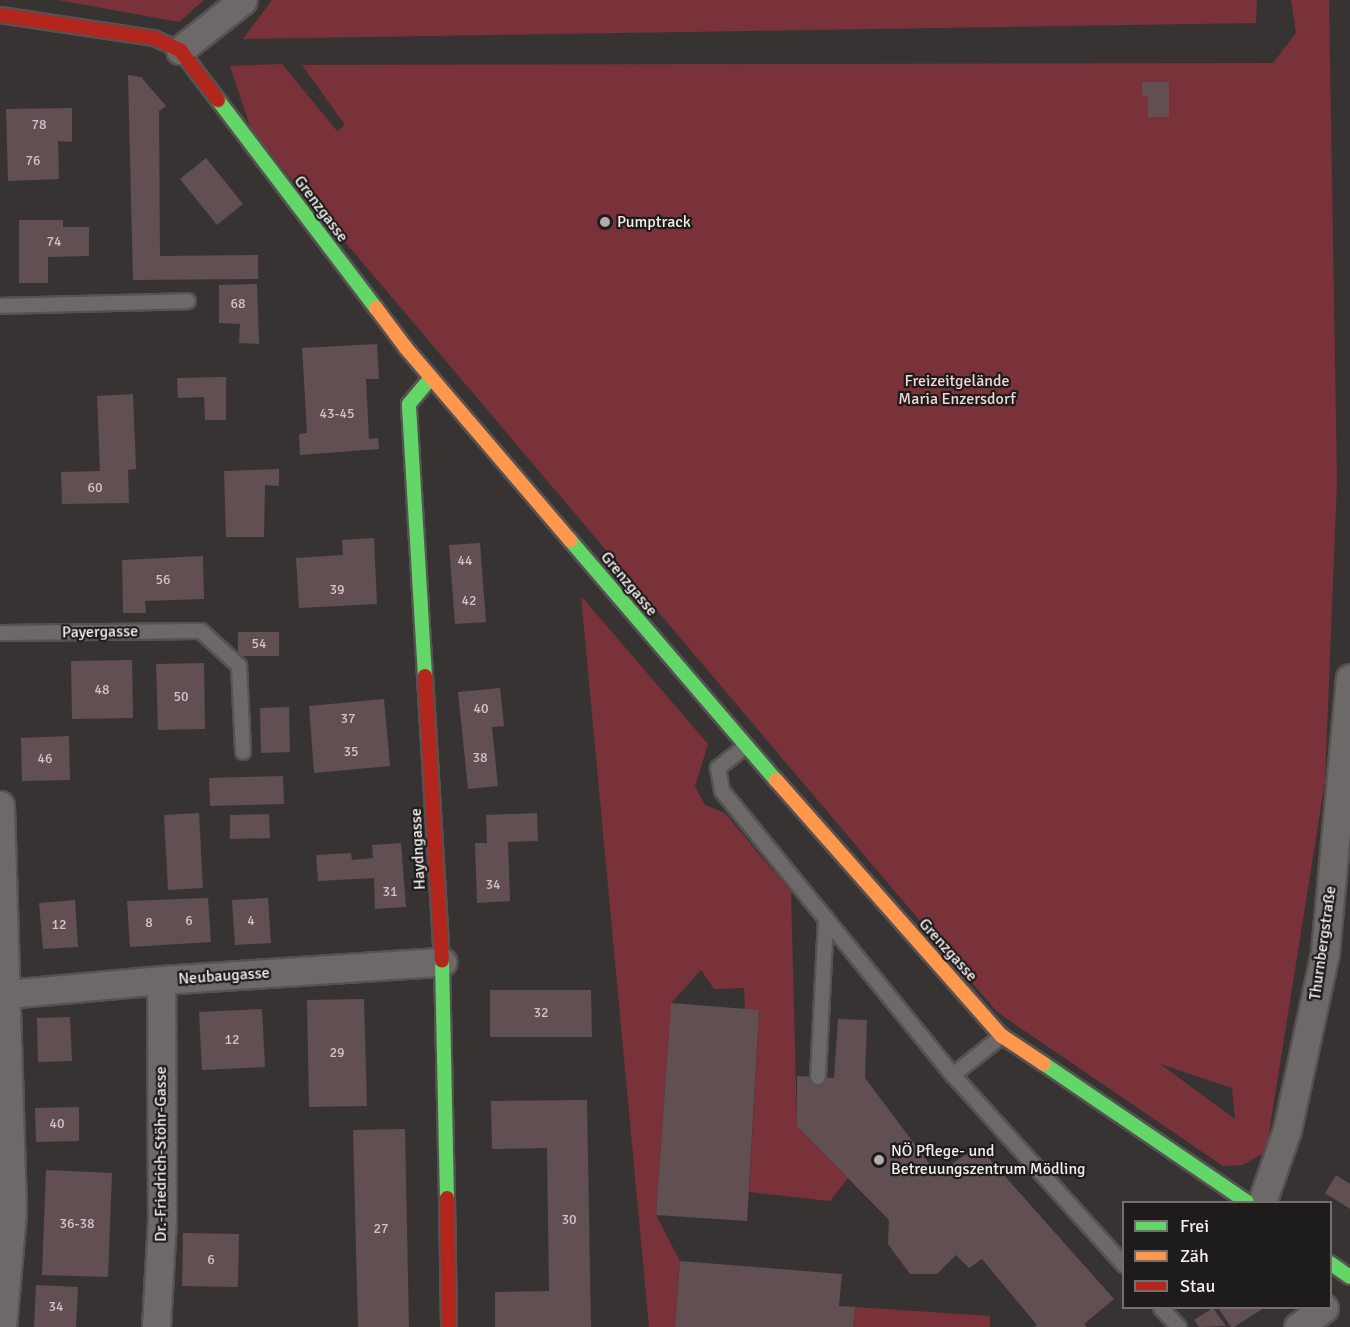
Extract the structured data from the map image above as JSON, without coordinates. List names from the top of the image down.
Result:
{
  "streets": {
    "street": [
      "Grenzgasse",
      "Haydngasse",
      "Thurnbergstraße",
      "Neubaugasse",
      "Dr.-Friedrich-Stöhr-Gasse"
    ],
    "lane": ["Payergasse"]
  },
  "crossings": [
    ["Grenzgasse", "Haydngasse"],
    ["Haydngasse", "Neubaugasse"],
    ["Neubaugasse", "Dr.-Friedrich-Stöhr-Gasse"]
  ],
  "parks": ["Freizeitgelände Maria Enzersdorf"],
  "places": ["Pumptrack", "NÖ Pflege- und Betreuungszentrum Mödling"],
  "house_numbers": [
    "78",
    "76",
    "74",
    "68",
    "43-45",
    "60",
    "44",
    "56",
    "39",
    "42",
    "54",
    "48",
    "50",
    "40",
    "37",
    "35",
    "38",
    "46",
    "34",
    "31",
    "6",
    "4",
    "8",
    "12",
    "32",
    "12",
    "29",
    "40",
    "30",
    "36-38",
    "27",
    "6",
    "34"
  ],
  "legend": ["Frei", "Zäh", "Stau"]
}
